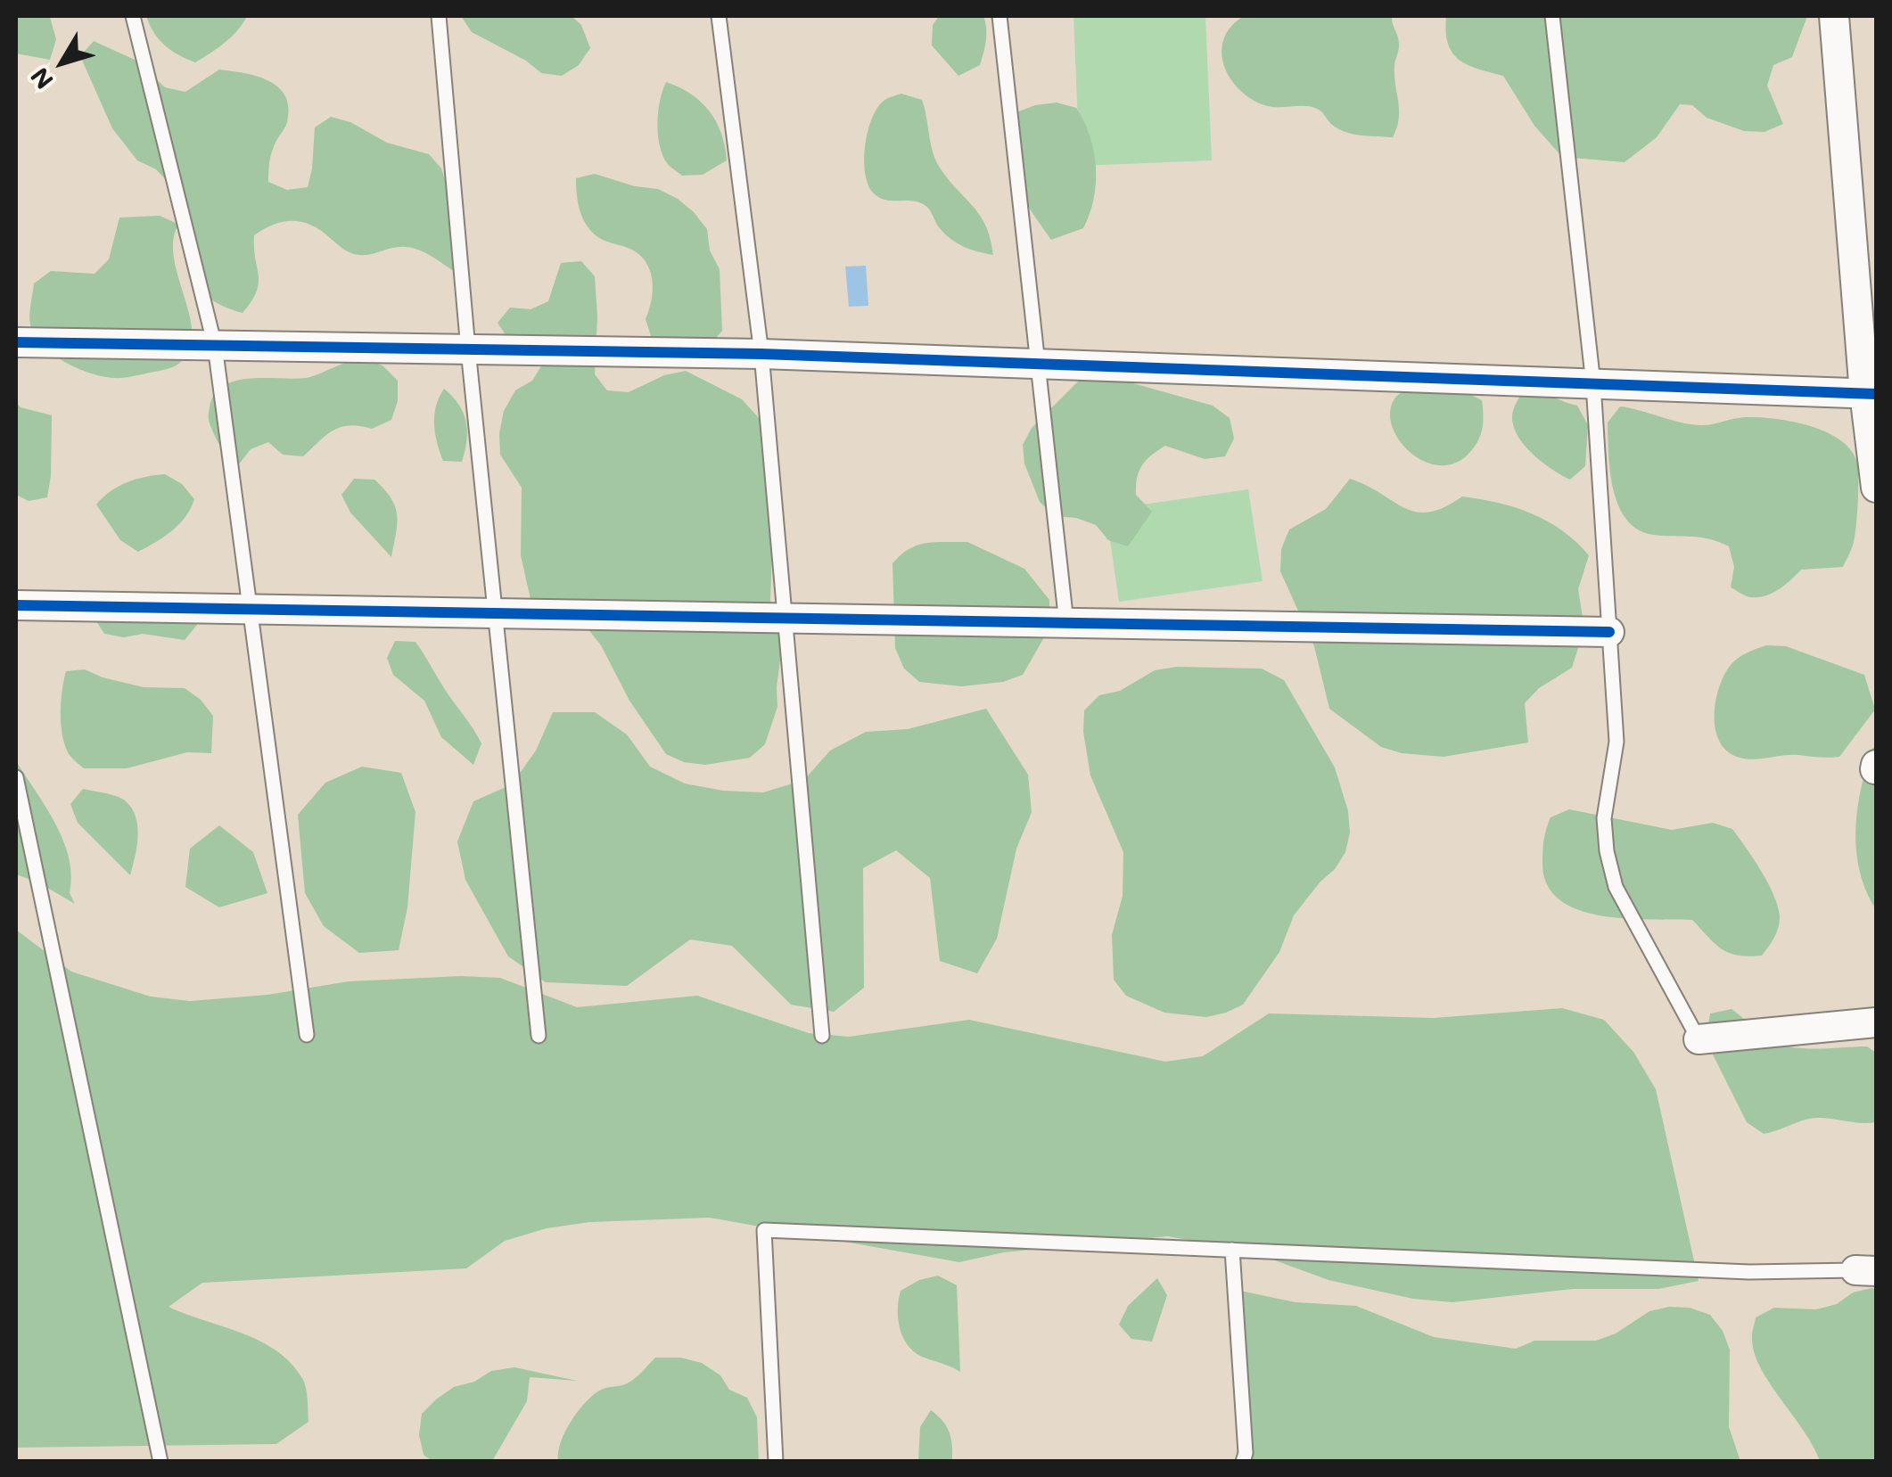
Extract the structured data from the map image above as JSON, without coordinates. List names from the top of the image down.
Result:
{
  "north": "bottom left"
}
